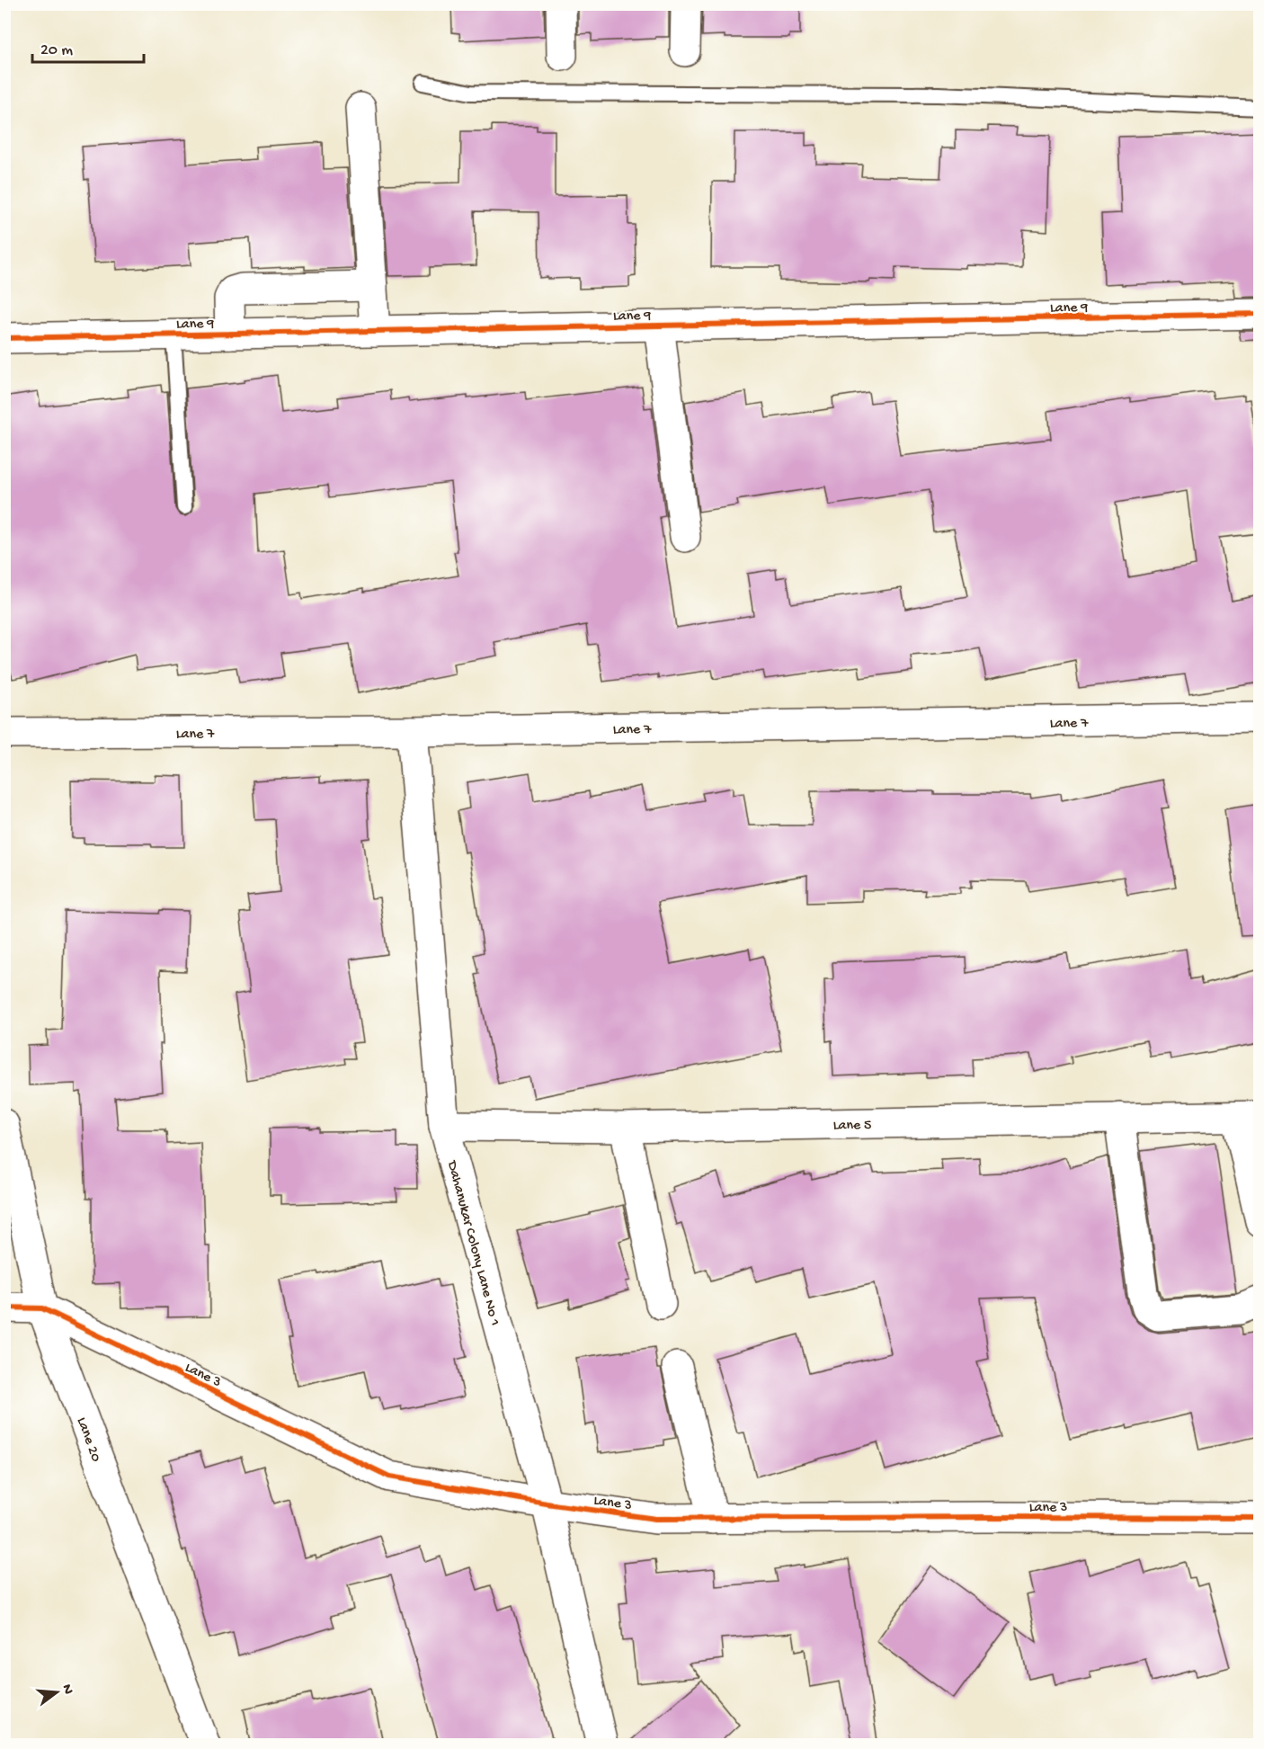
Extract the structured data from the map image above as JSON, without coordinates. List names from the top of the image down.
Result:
{
  "streets": {
    "street": [
      "Lane 9",
      "Lane 7",
      "Lane 5",
      "Dahanukar Colony Lane No 1",
      "Lane 3",
      "Lane 20"
    ]
  },
  "crossings": [
    ["Lane 7", "Dahanukar Colony Lane No 1"],
    ["Lane 5", "Dahanukar Colony Lane No 1"],
    ["Dahanukar Colony Lane No 1", "Lane 3"],
    ["Lane 3", "Lane 20"]
  ],
  "scale_bar": "20 m",
  "north": "right"
}
